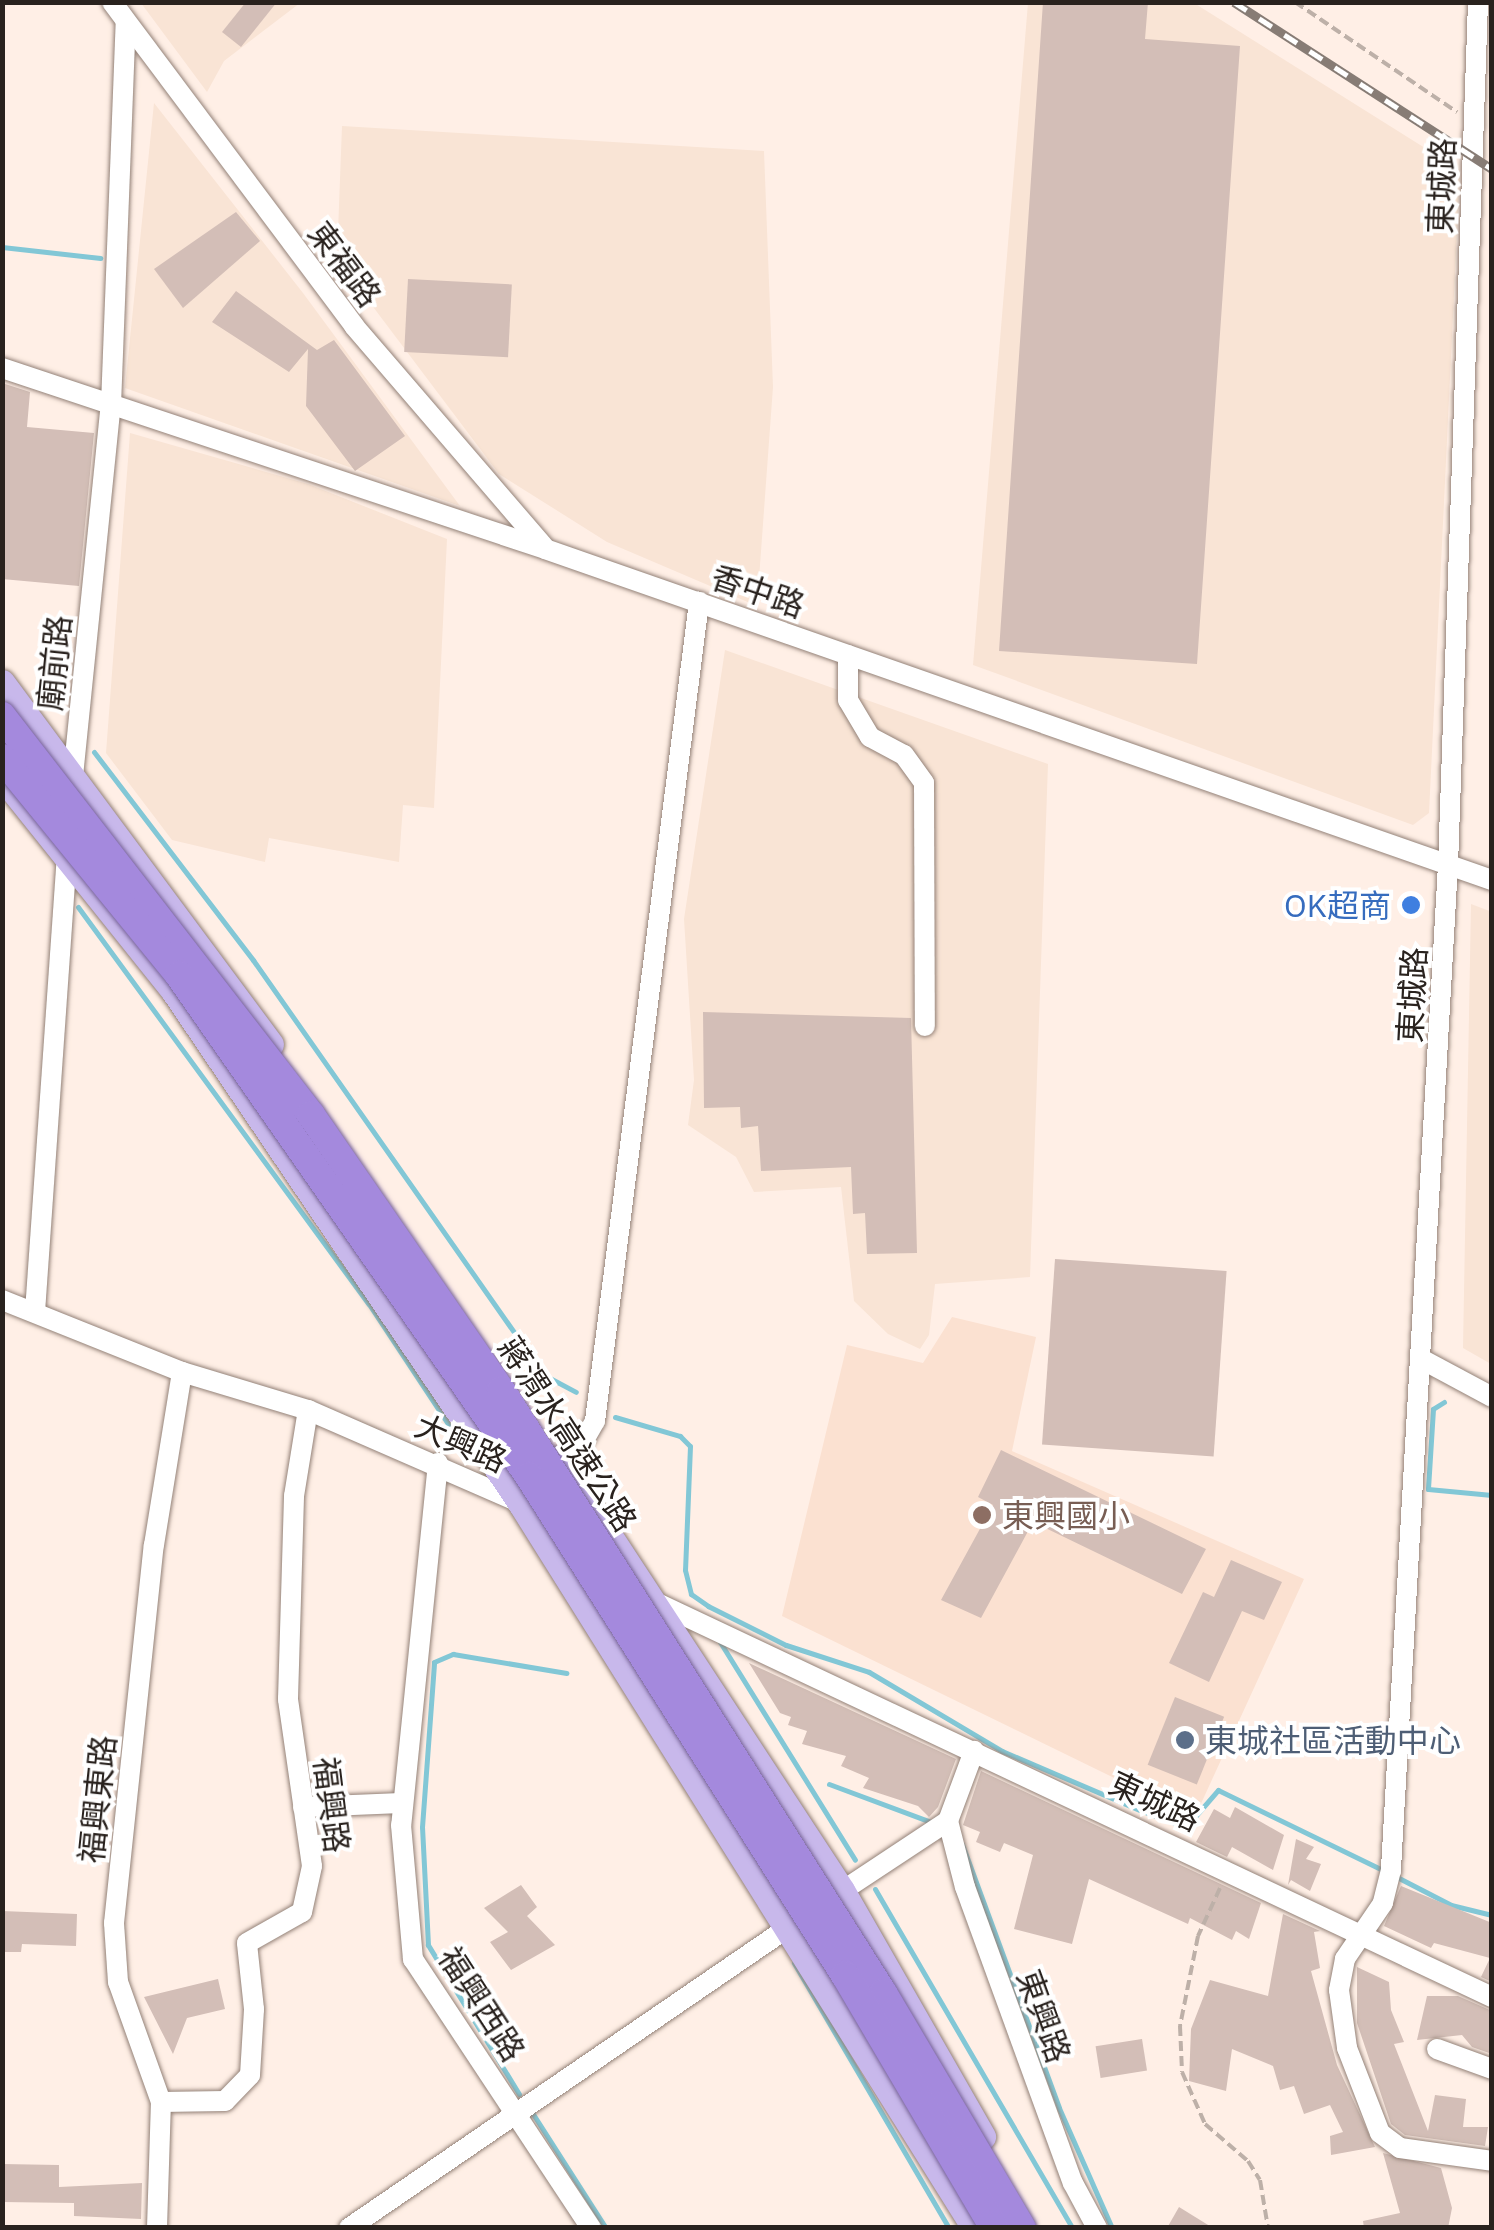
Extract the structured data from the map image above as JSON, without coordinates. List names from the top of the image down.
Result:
{
  "streets": {
    "highway": ["蔣渭水高速公路"],
    "street": [
      "東城路",
      "東福路",
      "香中路",
      "廟前路",
      "大興路",
      "福興東路",
      "福興路",
      "福興西路",
      "東興路"
    ]
  },
  "crossings": [
    ["東城路", "香中路"],
    ["東城路", "大興路"],
    ["東福路", "香中路"],
    ["東福路", "廟前路"],
    ["香中路", "廟前路"],
    ["廟前路", "大興路"],
    ["大興路", "福興東路"],
    ["大興路", "福興路"],
    ["大興路", "福興西路"],
    ["福興東路", "福興路"]
  ],
  "places": ["OK超商", "東興國小", "東城社區活動中心"]
}
